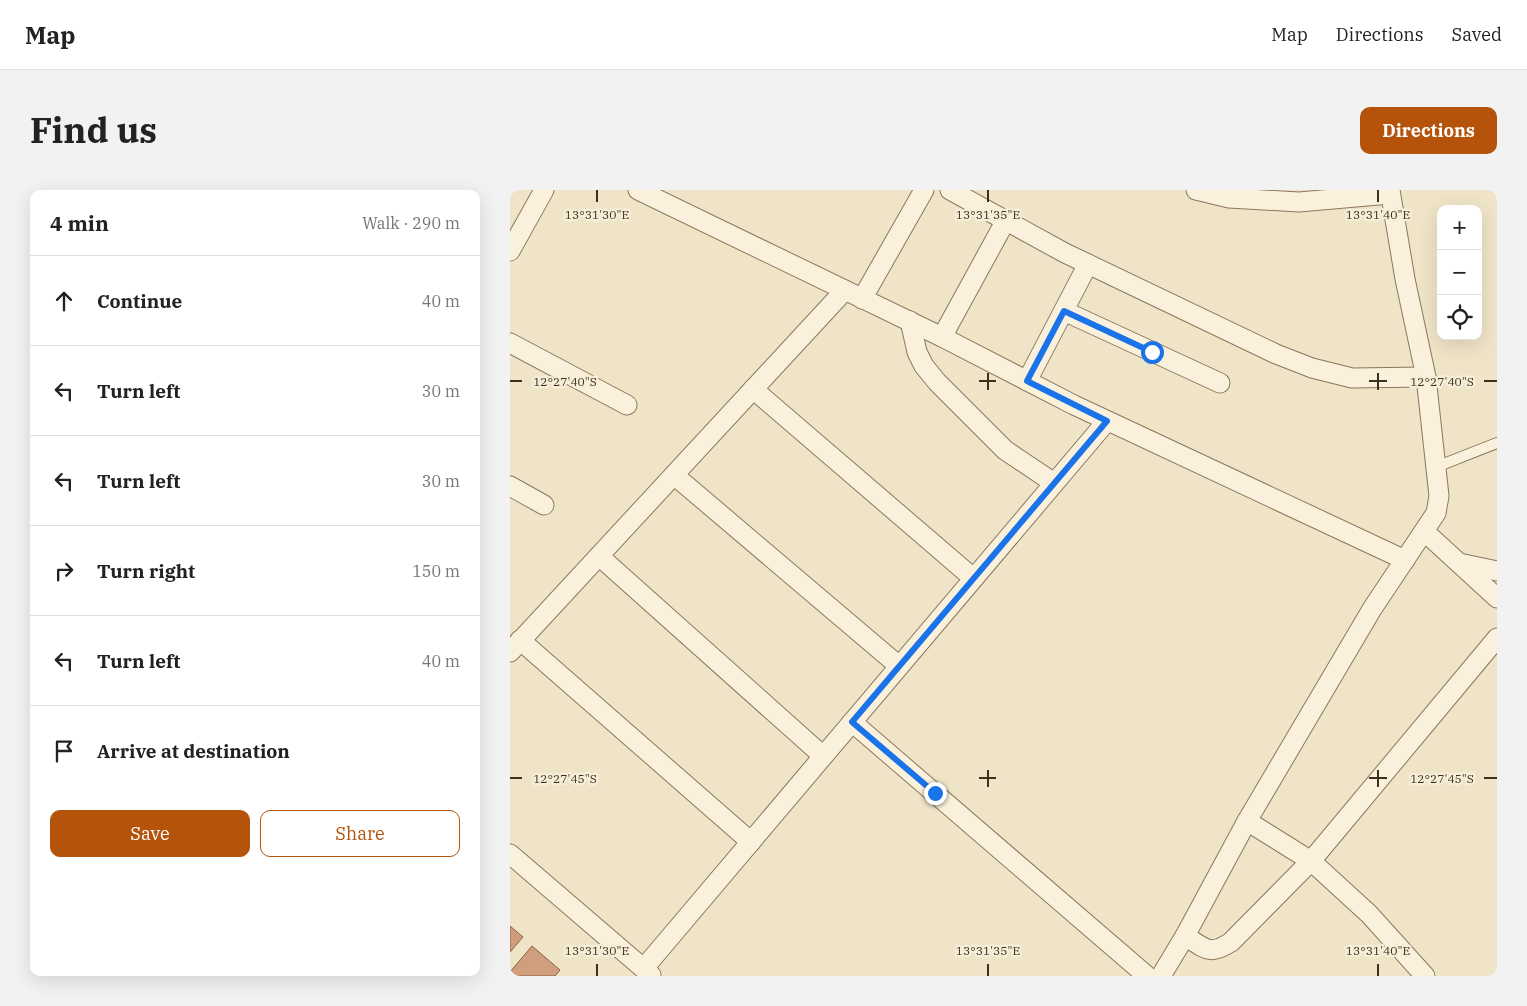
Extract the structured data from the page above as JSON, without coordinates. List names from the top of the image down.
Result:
{
  "page": {
    "header": "Map",
    "nav": ["Map", "Directions", "Saved"],
    "title": "Find us",
    "buttons": [
      "Directions",
      ["Save", "Share"]
    ],
    "heading": ["4 min", "Walk · 290 m"],
    "map_buttons": ["+", "−"],
    "list": [
      ["Continue", "40 m"],
      ["Turn left", "30 m"],
      ["Turn left", "30 m"],
      ["Turn right", "150 m"],
      ["Turn left", "40 m"],
      "Arrive at destination"
    ]
  },
  "coordinates": [
    "13°31'30\"E",
    "13°31'35\"E",
    "13°31'40\"E",
    "12°27'40\"S",
    "12°27'45\"S"
  ]
}
